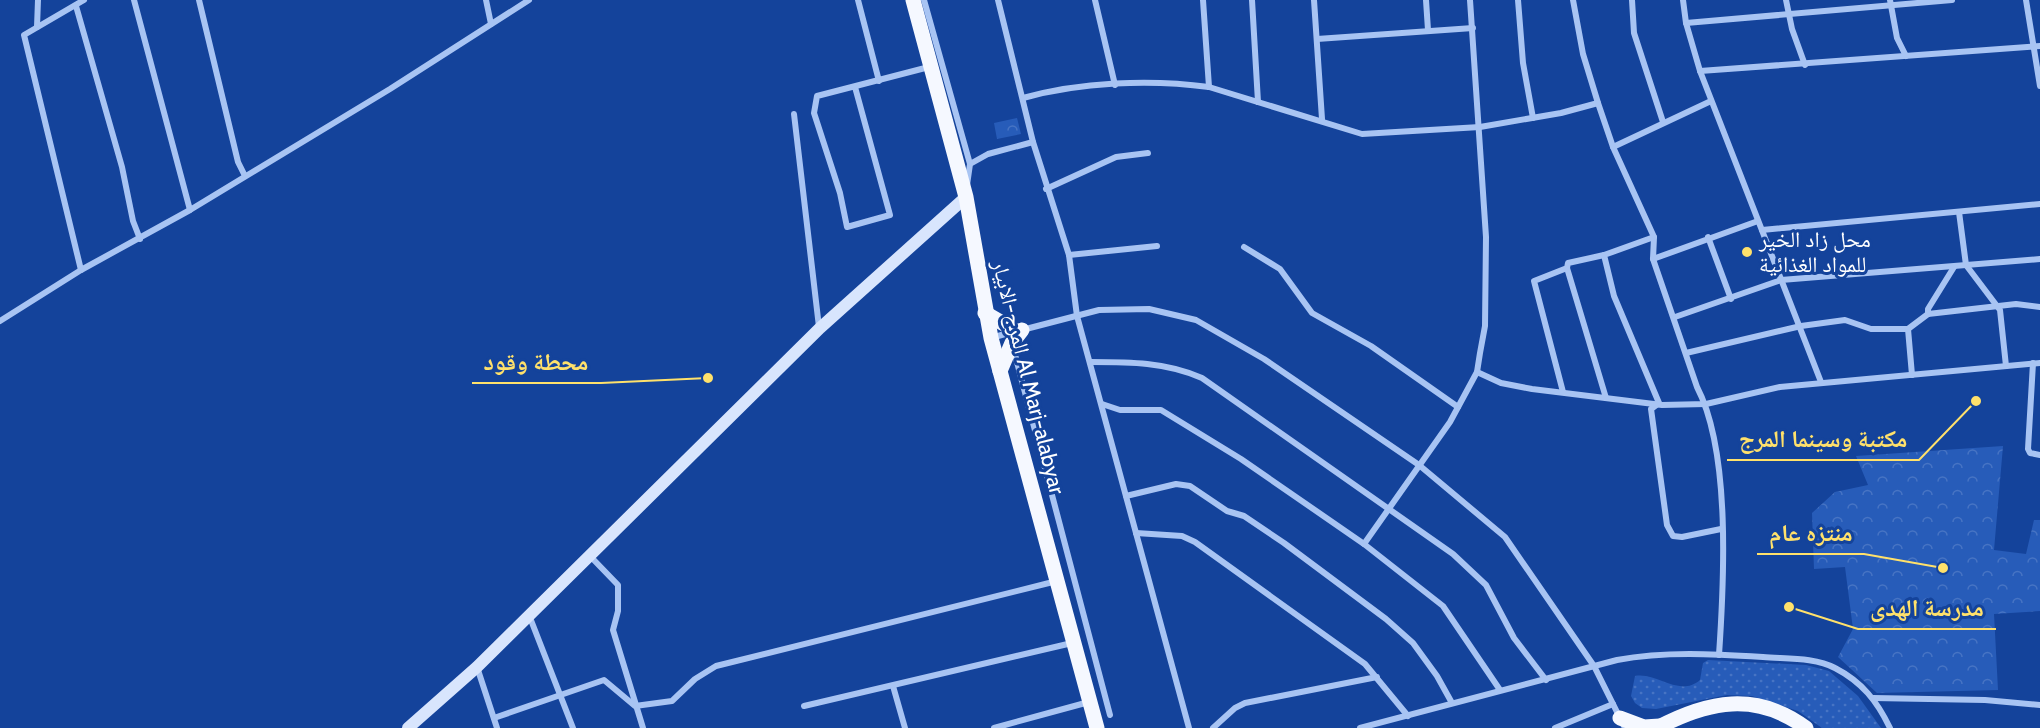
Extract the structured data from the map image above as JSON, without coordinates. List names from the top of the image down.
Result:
{
  "streets": {
    "main road": ["المرج-الابيار Al Marj-alabyar"]
  },
  "places": [
    "محل زاد الخير للمواد الغذائية",
    "محطة وقود",
    "مكتبة وسينما المرج",
    "منتزه عام",
    "مدرسة الهدى"
  ]
}
